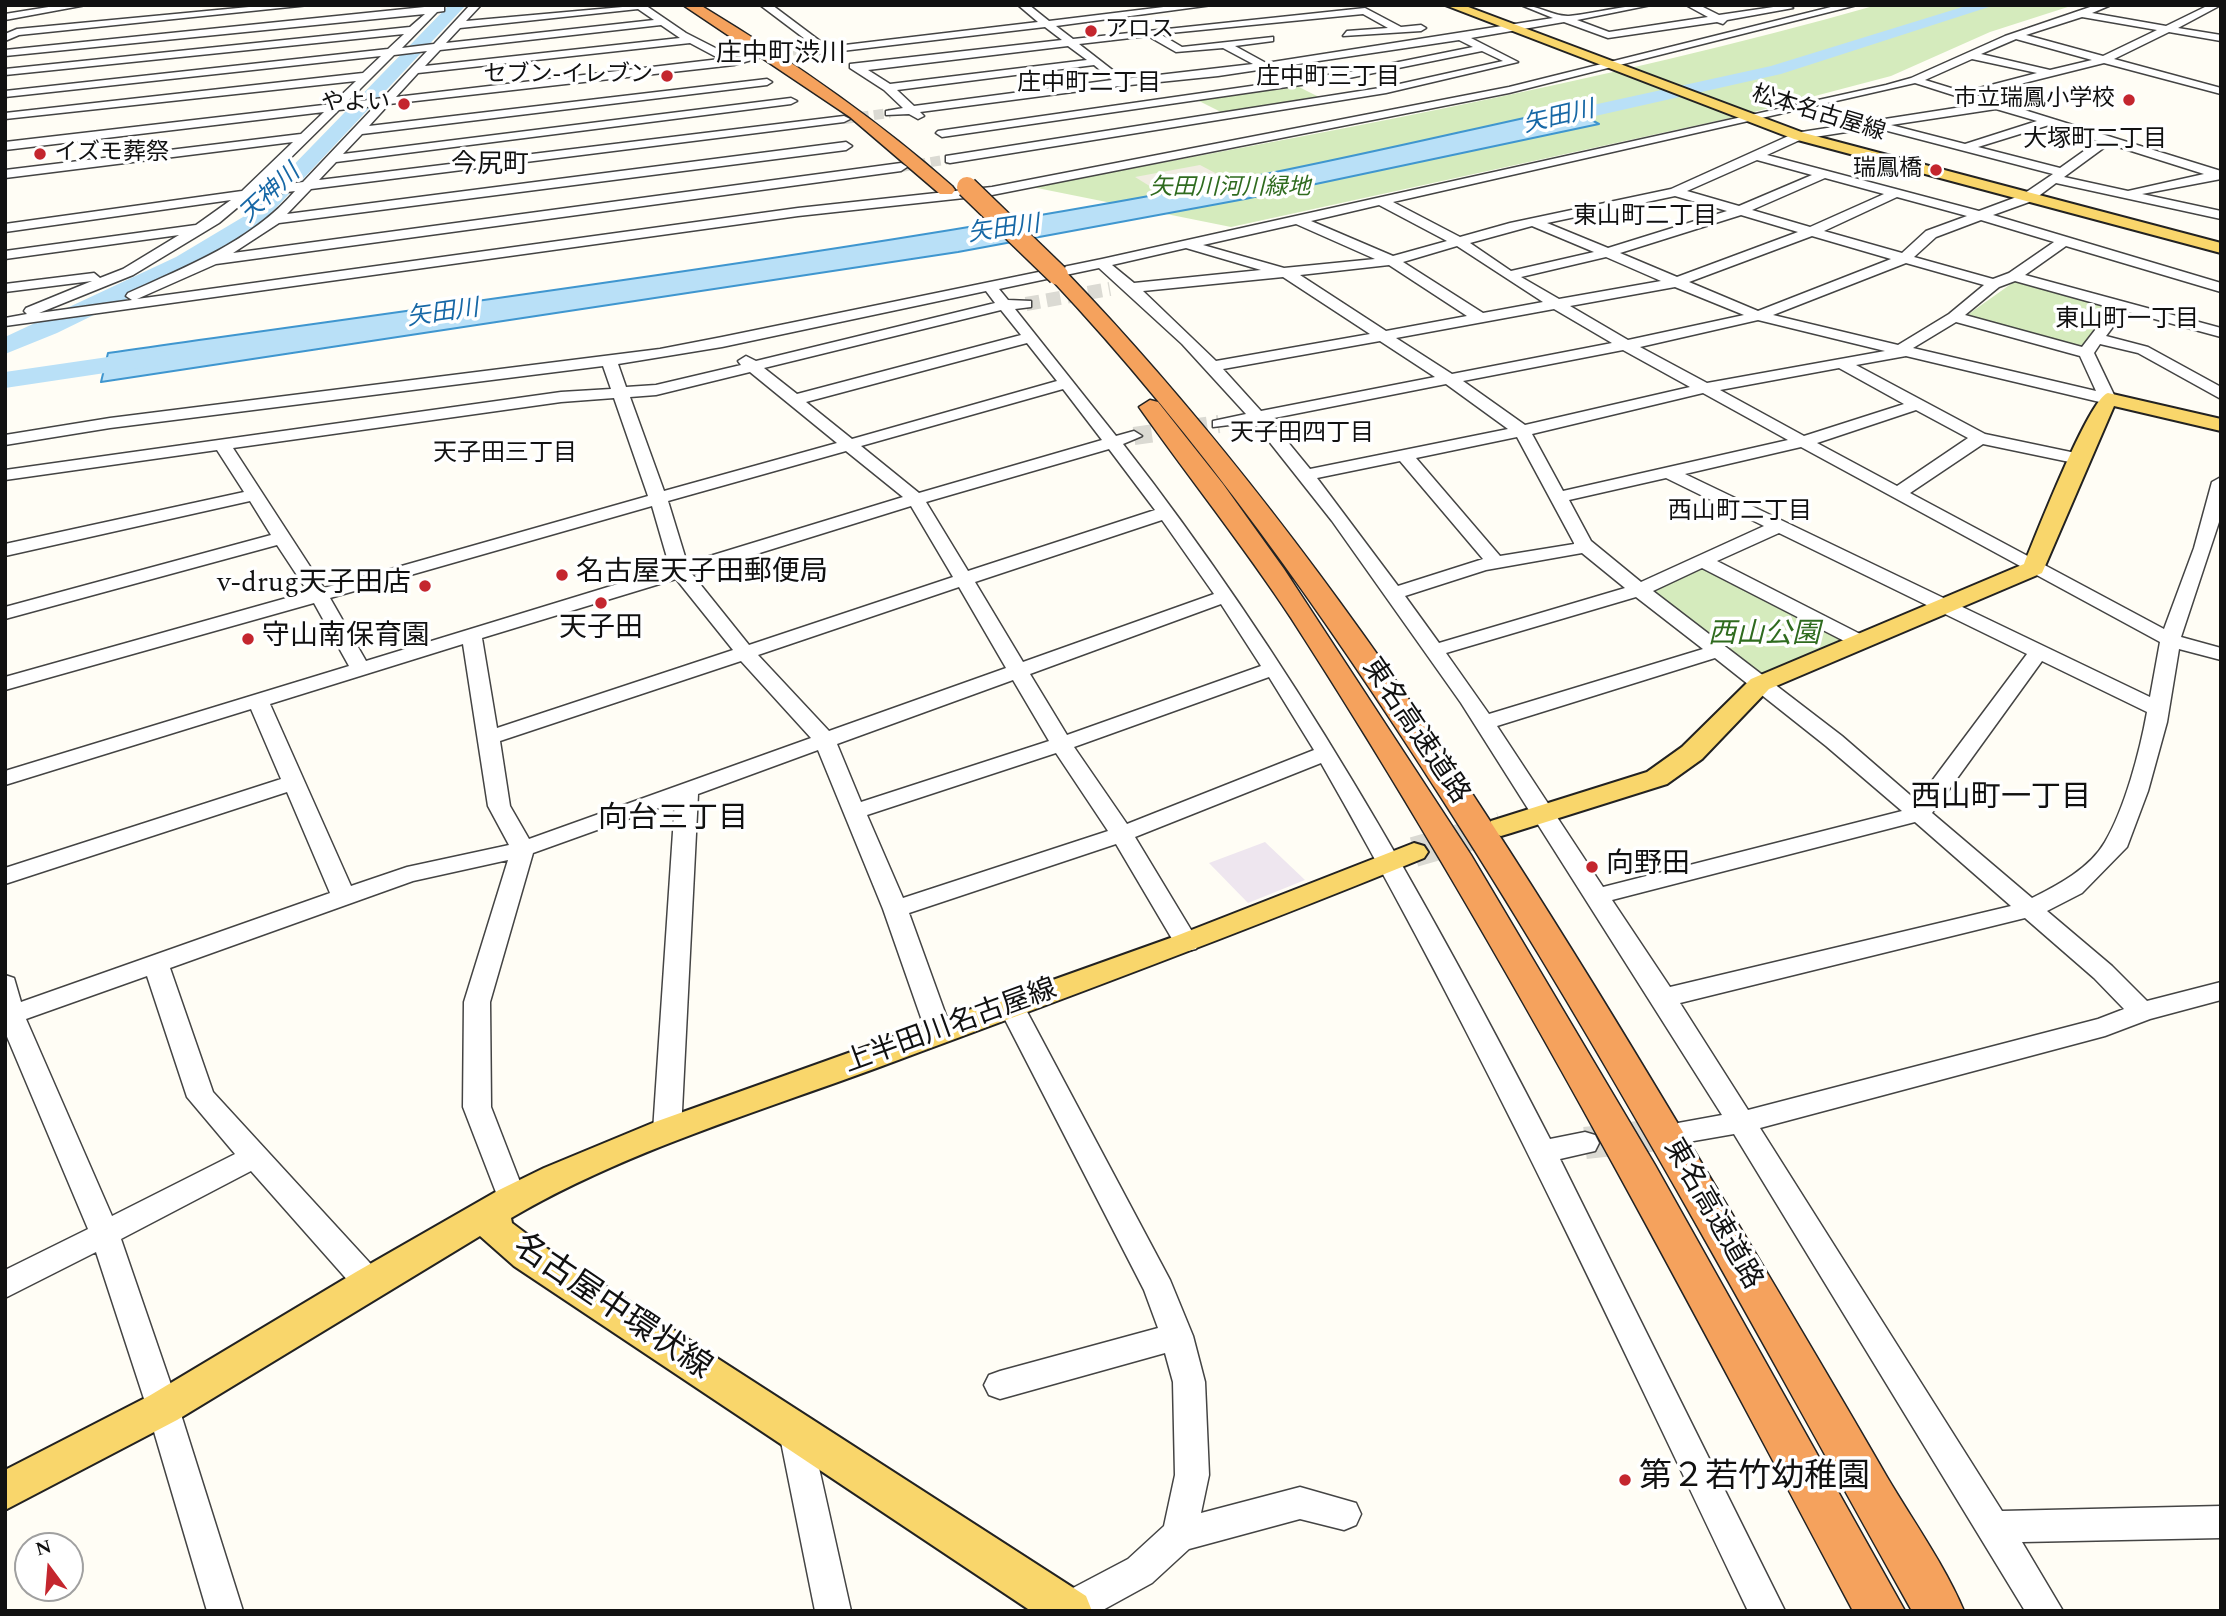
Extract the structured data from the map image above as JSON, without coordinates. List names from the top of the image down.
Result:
{
  "streets": {
    "highway": ["東名高速道路"],
    "main road": ["松本名古屋線", "上半田川名古屋線", "名古屋中環状線"]
  },
  "crossings": [
    ["上半田川名古屋線", "名古屋中環状線"]
  ],
  "districts": [
    "庄中町渋川",
    "庄中町三丁目",
    "庄中町二丁目",
    "大塚町二丁目",
    "今尻町",
    "東山町二丁目",
    "東山町一丁目",
    "天子田四丁目",
    "天子田三丁目",
    "西山町二丁目",
    "西山町一丁目",
    "向台三丁目"
  ],
  "water": ["矢田川", "天神川"],
  "parks": ["矢田川河川緑地", "西山公園"],
  "places": [
    "アロス",
    "セブン-イレブン",
    "市立瑞鳳小学校",
    "やよい",
    "イズモ葬祭",
    "瑞鳳橋",
    "名古屋天子田郵便局",
    "v-drug天子田店",
    "天子田",
    "守山南保育園",
    "向野田",
    "第２若竹幼稚園"
  ],
  "north": "top"
}
